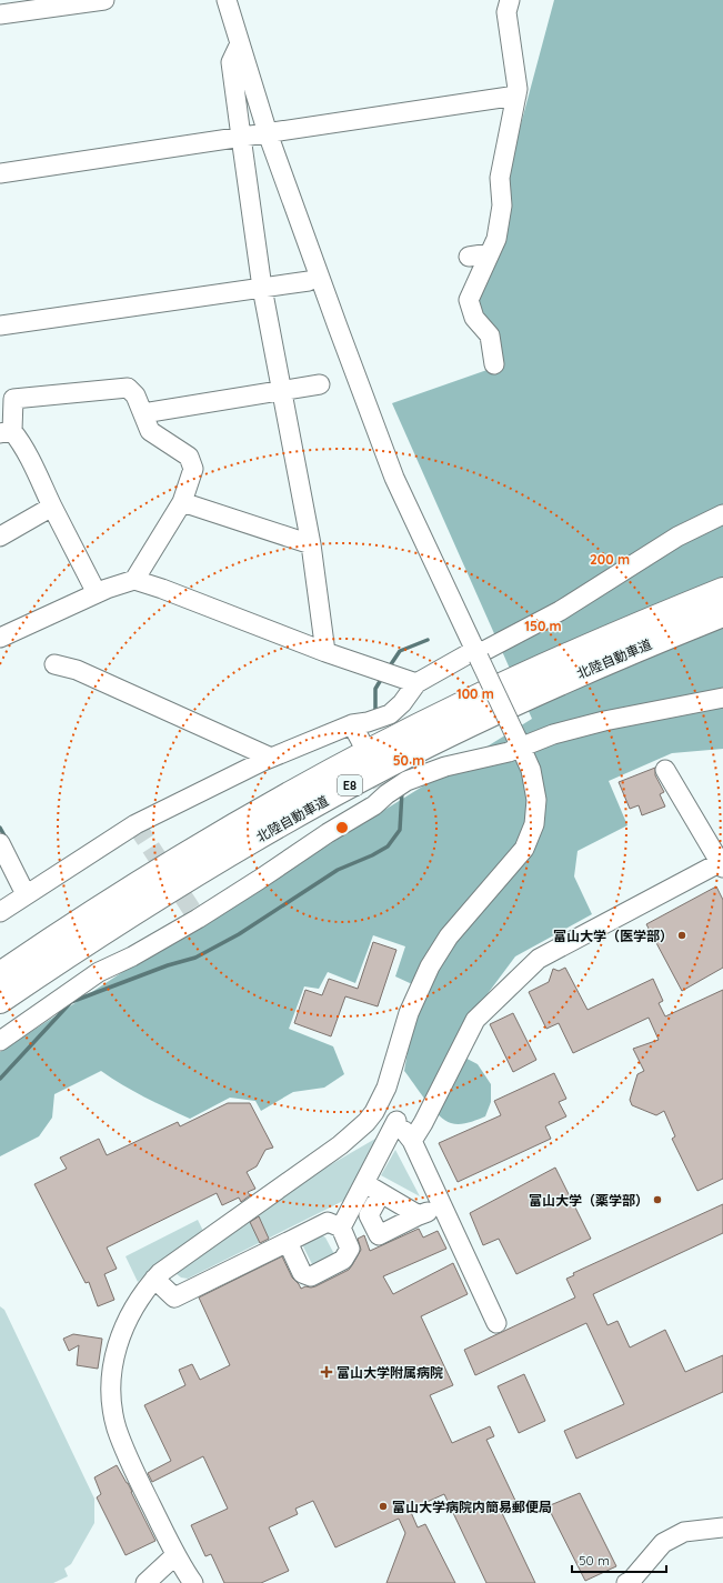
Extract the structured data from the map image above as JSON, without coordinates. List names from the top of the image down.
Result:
{
  "streets": {
    "highway": ["北陸自動車道", "E8"]
  },
  "places": {
    "other": ["富山大学（医学部）", "富山大学（薬学部）", "富山大学病院内簡易郵便局"],
    "health": ["富山大学附属病院"]
  },
  "scale_bar": "50 m",
  "rings": [
    "200 m",
    "150 m",
    "100 m",
    "50 m"
  ]
}
